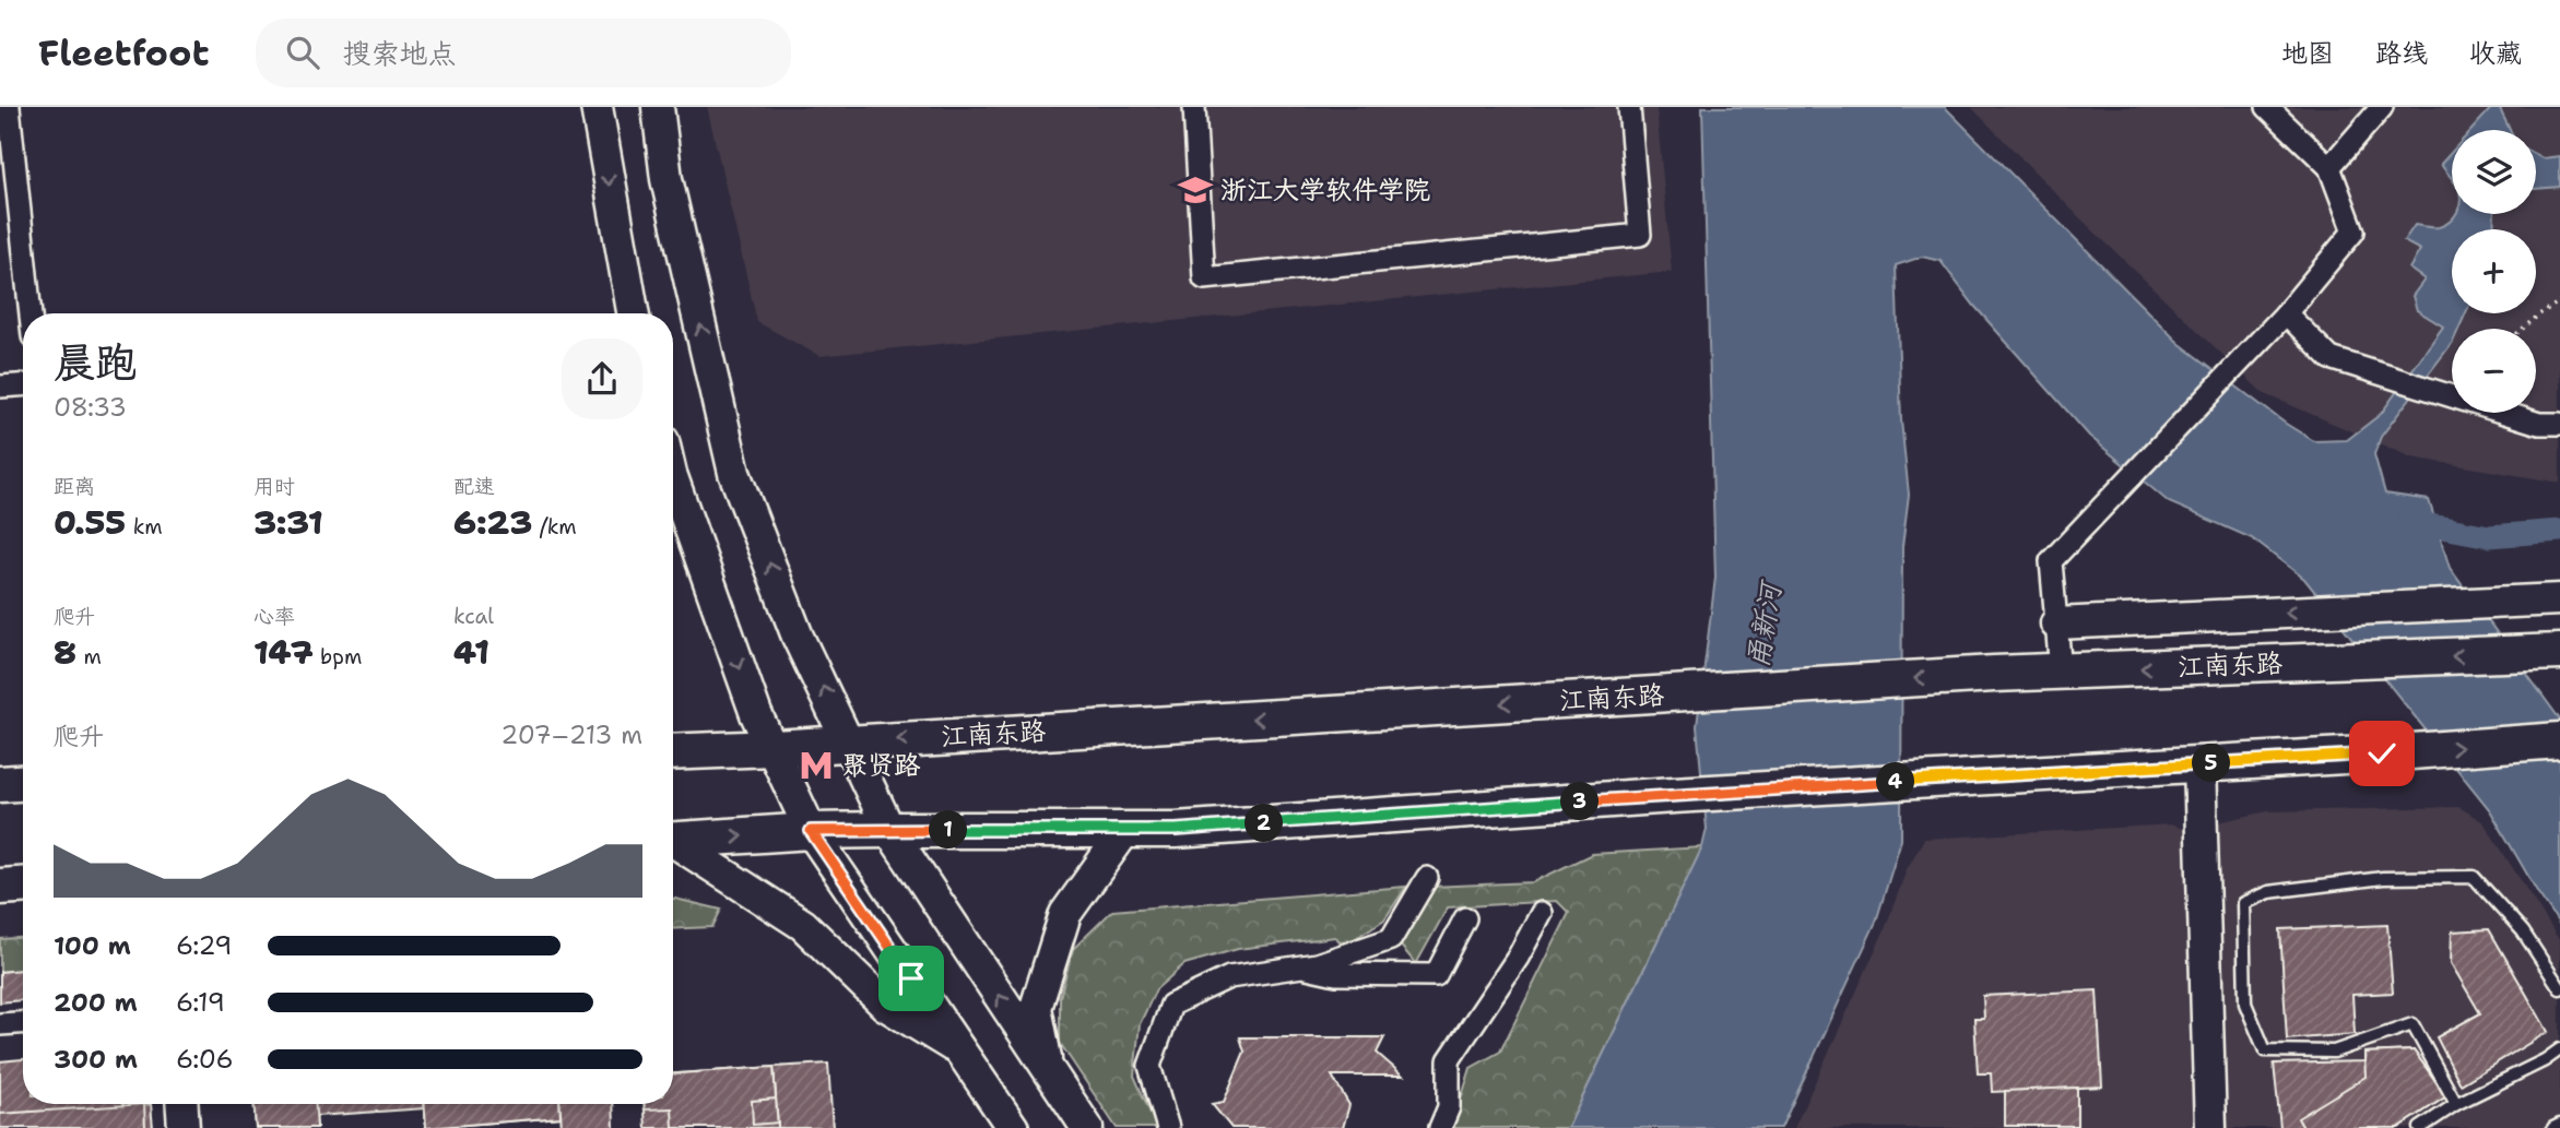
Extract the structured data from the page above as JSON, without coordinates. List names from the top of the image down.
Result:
{
  "streets": {
    "main road": ["江南东路"]
  },
  "water": ["甬新河"],
  "places": {
    "school or university": ["浙江大学软件学院"],
    "metro station": ["聚贤路"]
  },
  "page": {
    "header": "Fleetfoot",
    "search": "搜索地点",
    "nav": ["地图", "路线", "收藏"],
    "map_buttons": ["+", "−"],
    "heading": ["晨跑", "08:33"],
    "stats": [
      ["距离", "0.55 km"],
      ["用时", "3:31"],
      ["配速", "6:23 /km"],
      ["爬升", "8 m"],
      ["心率", "147 bpm"],
      ["kcal", "41"]
    ],
    "chart": ["爬升", "207–213 m"],
    "pins": [
      "5",
      "4",
      "3",
      "2",
      "1"
    ],
    "list": [
      {
        "name": "100 m",
        "note": "6:29"
      },
      {
        "name": "200 m",
        "note": "6:19"
      },
      {
        "name": "300 m",
        "note": "6:06"
      }
    ]
  }
}
